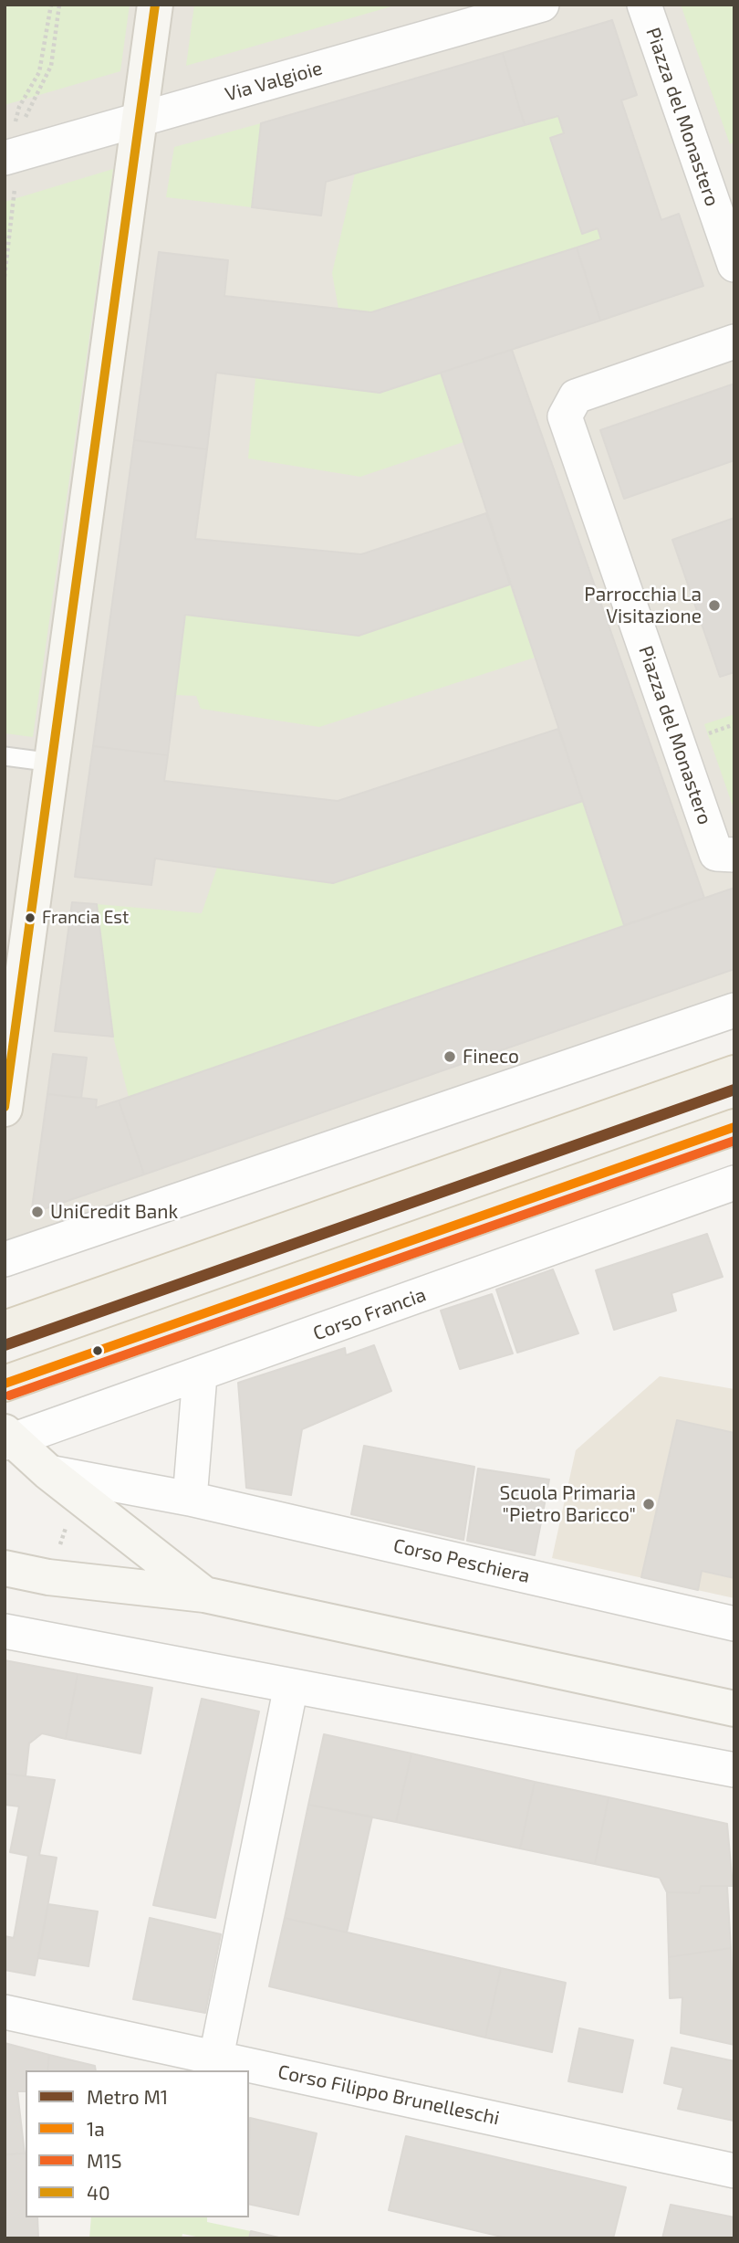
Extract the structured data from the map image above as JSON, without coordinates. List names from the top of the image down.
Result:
{
  "streets": {
    "street": [
      "Via Valgioie",
      "Piazza del Monastero",
      "Corso Francia",
      "Corso Peschiera",
      "Corso Filippo Brunelleschi"
    ]
  },
  "places": [
    "Parrocchia La Visitazione",
    "Francia Est",
    "Fineco",
    "UniCredit Bank",
    "Scuola Primaria \"Pietro Baricco\""
  ],
  "lines": [
    "transit line 40",
    "metro line M1",
    "transit line 1a",
    "transit line M1S"
  ],
  "legend": [
    "Metro M1",
    "1a",
    "M1S",
    "40"
  ]
}
